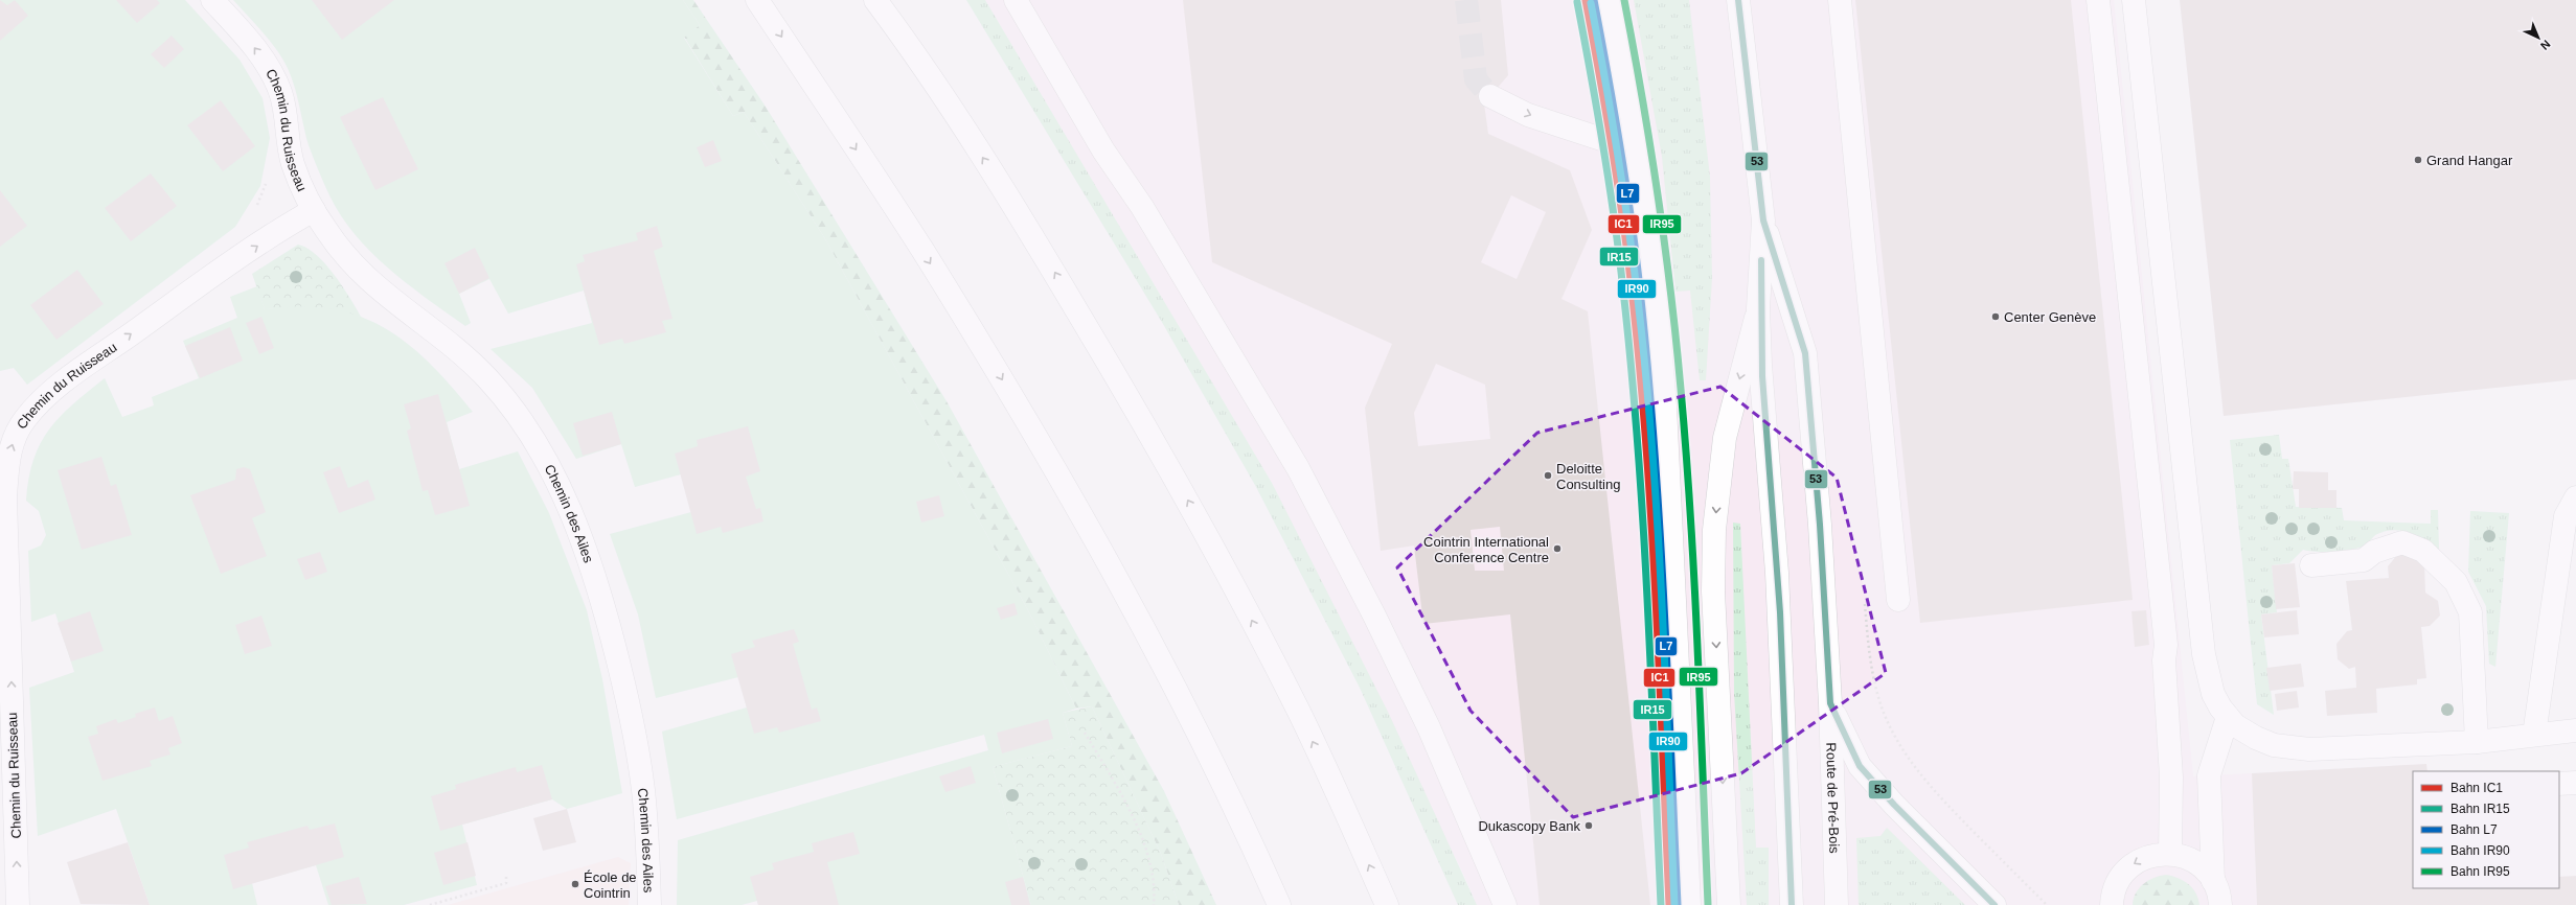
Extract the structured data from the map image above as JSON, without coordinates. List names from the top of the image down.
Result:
{
  "streets": {
    "main road": ["Chemin du Ruisseau", "Chemin des Ailes", "Route de Pré-Bois"]
  },
  "crossings": [
    ["Chemin du Ruisseau", "Chemin des Ailes"]
  ],
  "one_way": ["Chemin du Ruisseau"],
  "places": [
    "Grand Hangar",
    "Center Genève",
    "Deloitte Consulting",
    "Cointrin International Conference Centre",
    "Dukascopy Bank",
    "École de Cointrin"
  ],
  "lines": [
    "rail line IC1",
    "rail line L7",
    "rail line IR95",
    "transit line 53",
    "rail line IR15",
    "rail line IR90"
  ],
  "legend": [
    "Bahn IC1",
    "Bahn IR15",
    "Bahn L7",
    "Bahn IR90",
    "Bahn IR95"
  ],
  "north": "bottom right"
}
